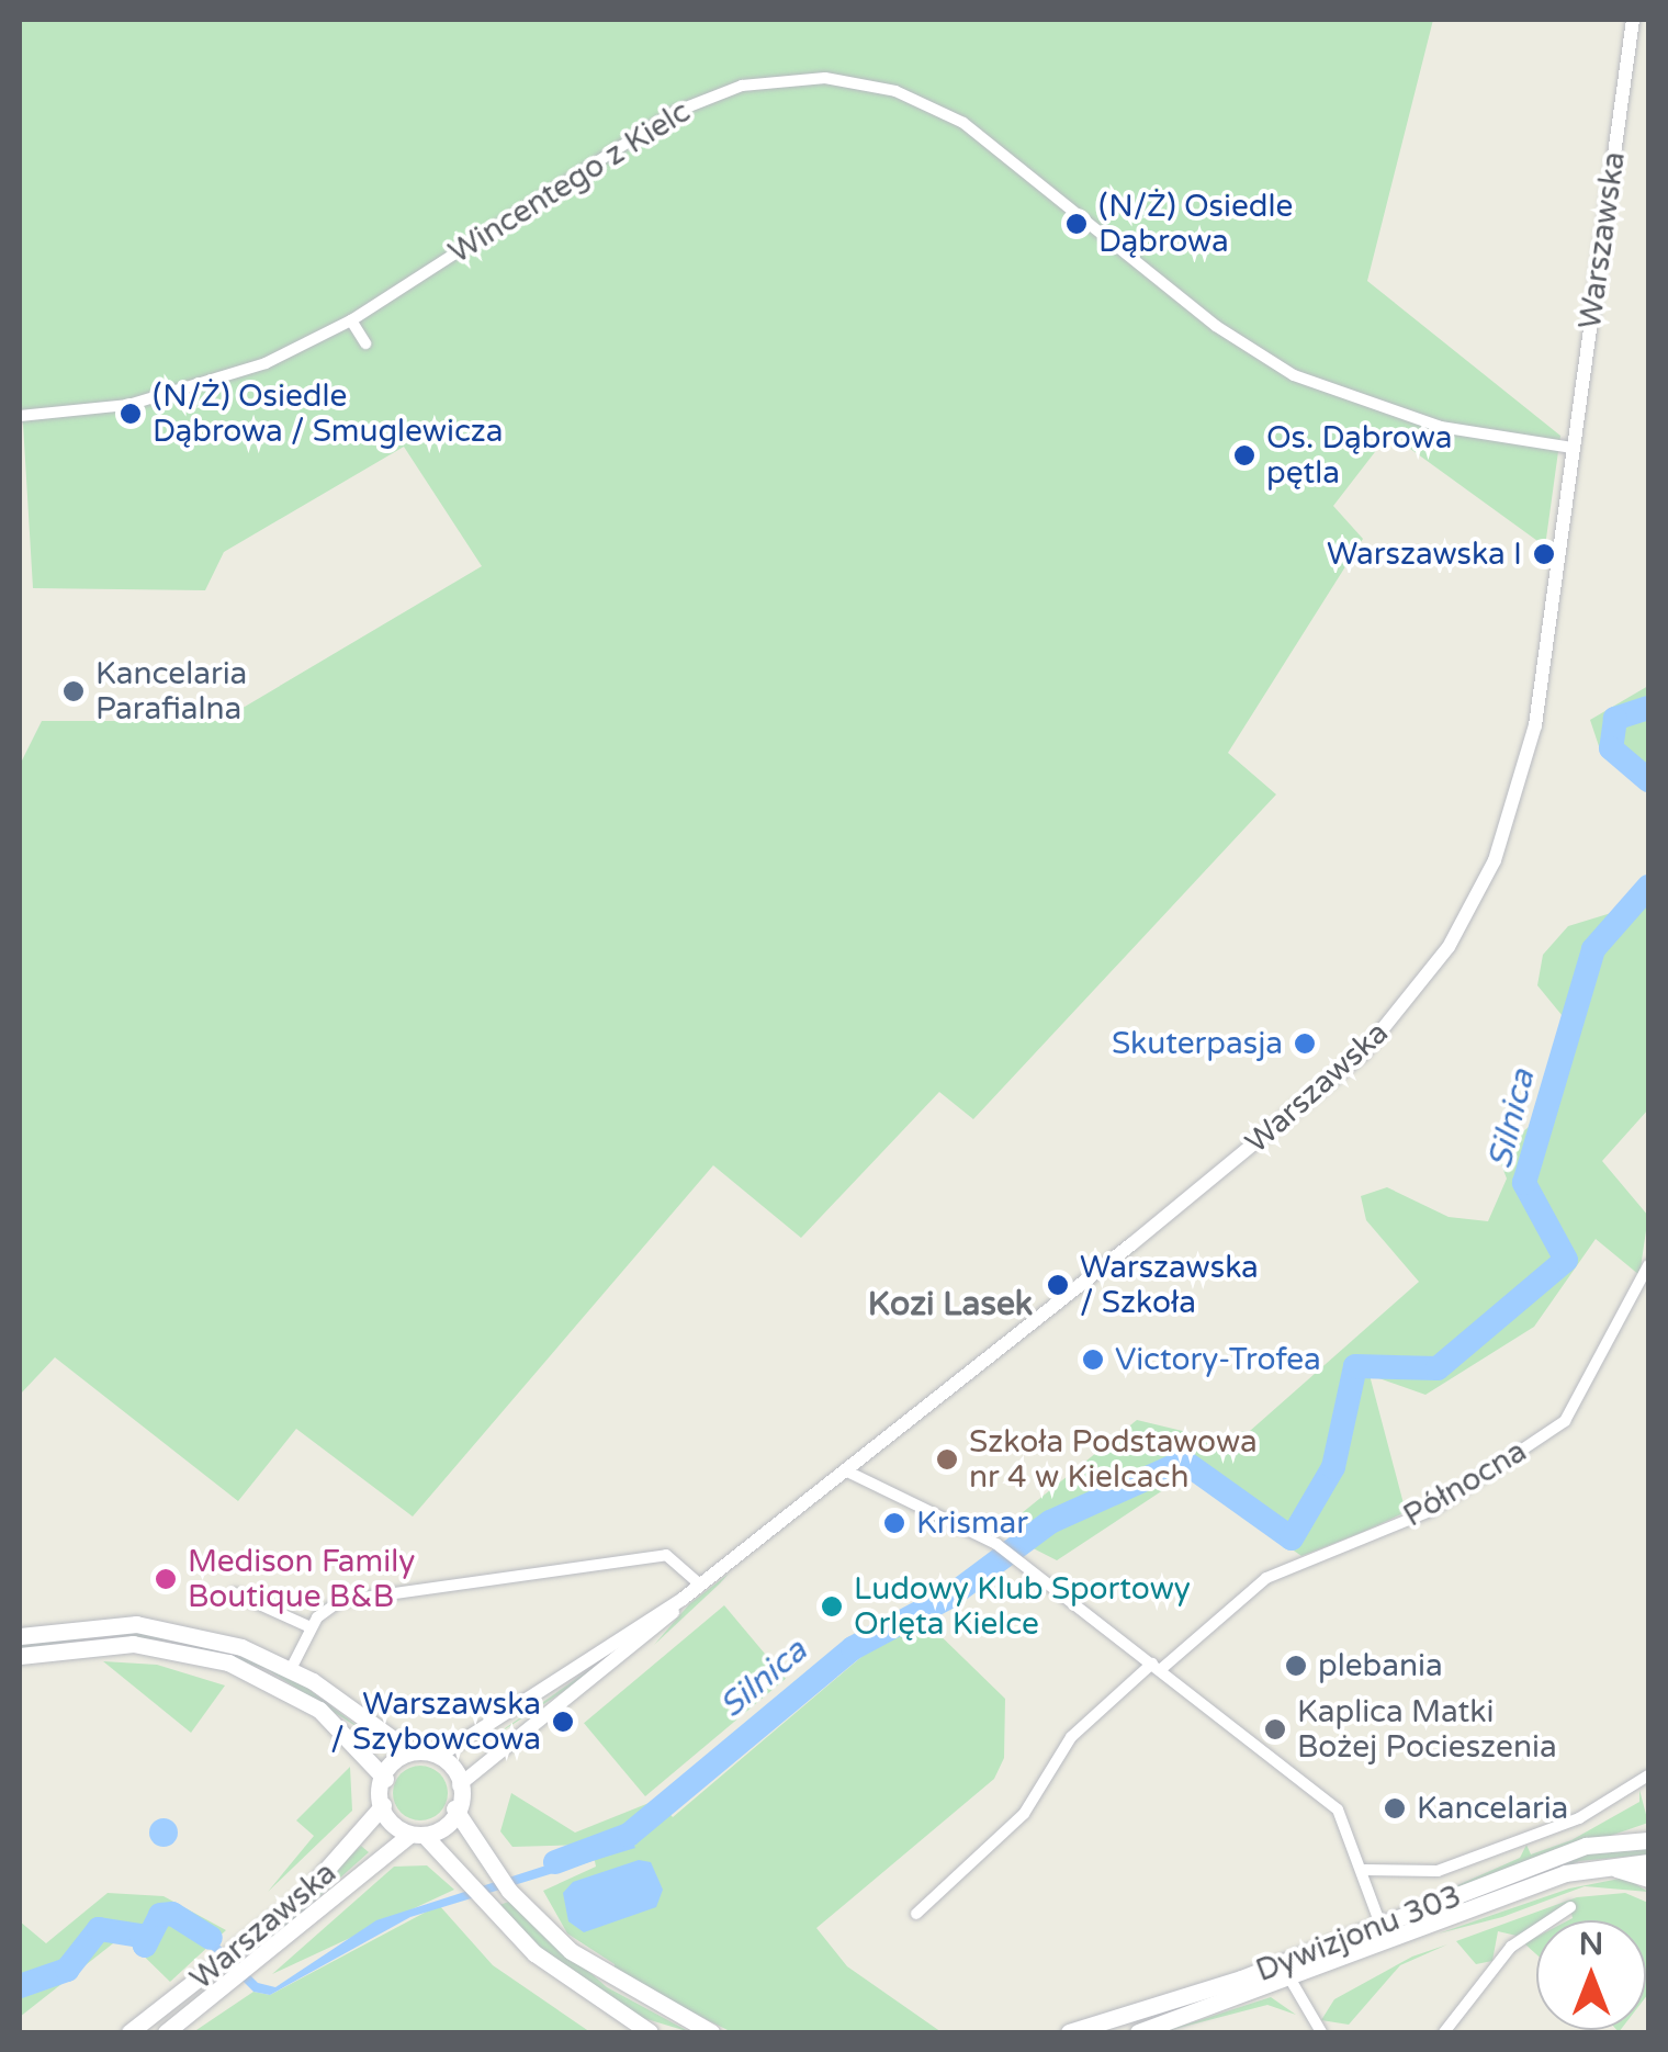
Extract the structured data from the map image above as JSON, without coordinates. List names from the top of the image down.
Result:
{
  "streets": {
    "main road": ["Warszawska", "Dywizjonu 303"],
    "street": ["Wincentego z Kielc", "Północna"]
  },
  "crossings": [
    ["Wincentego z Kielc", "Warszawska"]
  ],
  "districts": ["Kozi Lasek"],
  "water": ["Silnica"],
  "places": [
    "(N/Ż) Osiedle Dąbrowa",
    "(N/Ż) Osiedle Dąbrowa / Smuglewicza",
    "Os. Dąbrowa pętla",
    "Warszawska I",
    "Kancelaria Parafialna",
    "Skuterpasja",
    "Warszawska / Szkoła",
    "Victory-Trofea",
    "Szkoła Podstawowa nr 4 w Kielcach",
    "Krismar",
    "Medison Family Boutique B&B",
    "Ludowy Klub Sportowy Orlęta Kielce",
    "plebania",
    "Warszawska / Szybowcowa",
    "Kaplica Matki Bożej Pocieszenia",
    "Kancelaria"
  ],
  "north": "top"
}
